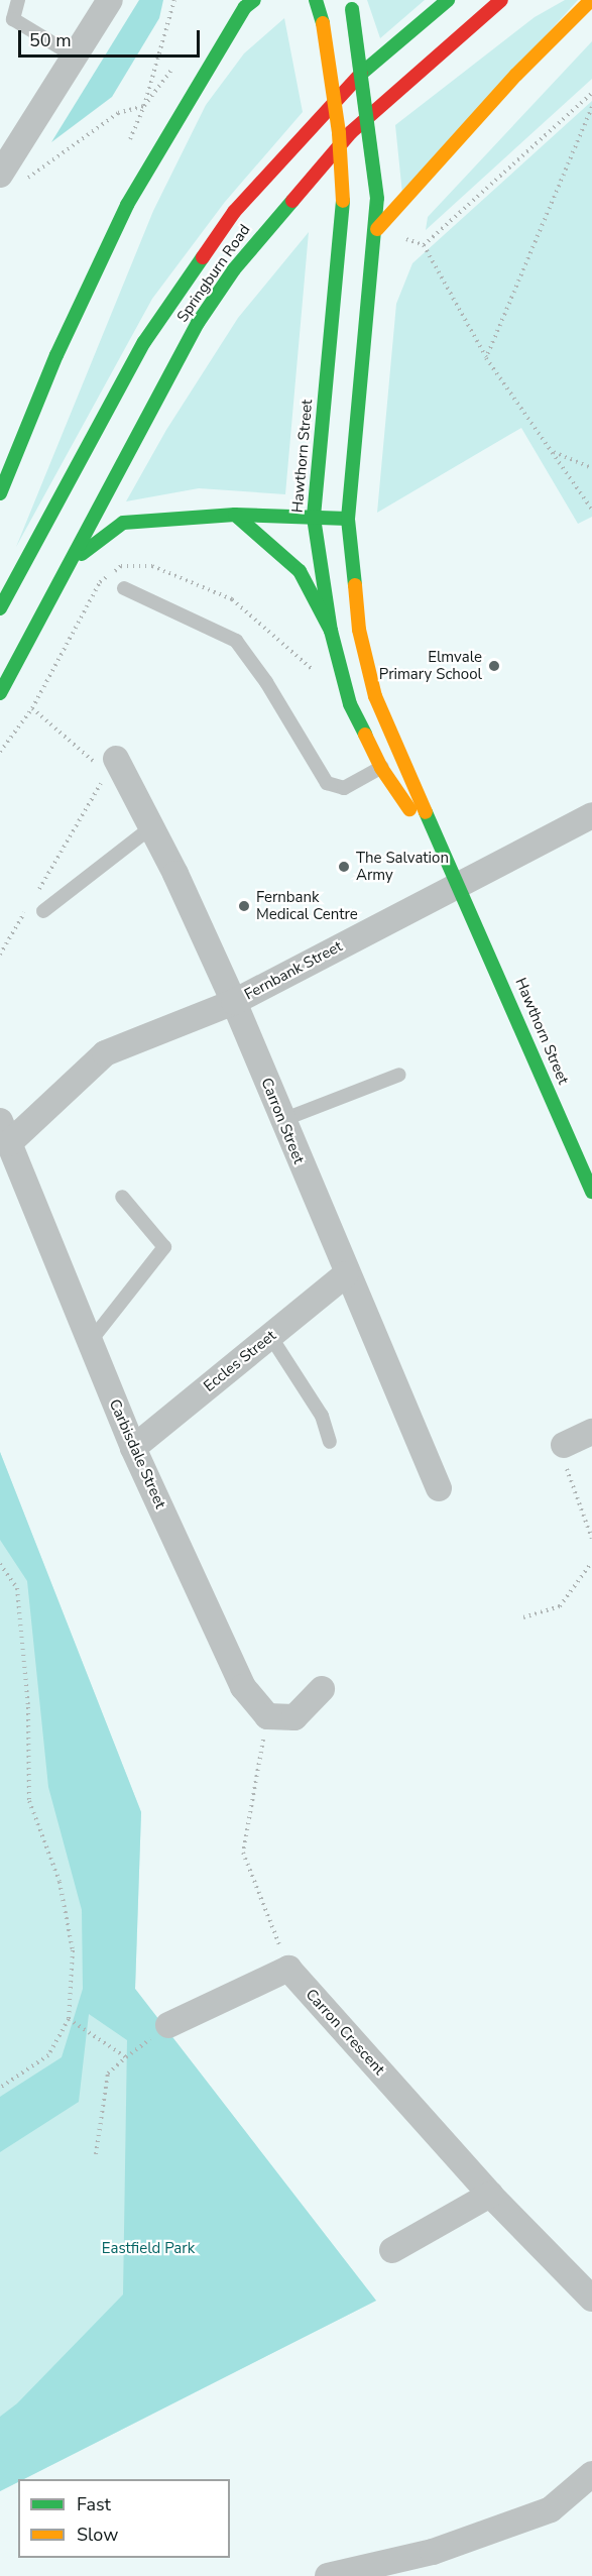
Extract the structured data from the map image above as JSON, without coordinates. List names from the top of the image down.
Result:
{
  "streets": {
    "main road": ["Springburn Road", "Hawthorn Street"],
    "street": [
      "Fernbank Street",
      "Carron Street",
      "Eccles Street",
      "Carbisdale Street",
      "Carron Crescent"
    ]
  },
  "crossings": [
    ["Hawthorn Street", "Fernbank Street"],
    ["Fernbank Street", "Carron Street"],
    ["Fernbank Street", "Carbisdale Street"],
    ["Carron Street", "Eccles Street"],
    ["Eccles Street", "Carbisdale Street"]
  ],
  "parks": ["Eastfield Park"],
  "places": ["Elmvale Primary School", "The Salvation Army", "Fernbank Medical Centre"],
  "legend": ["Fast", "Slow"],
  "scale_bar": "50 m"
}
